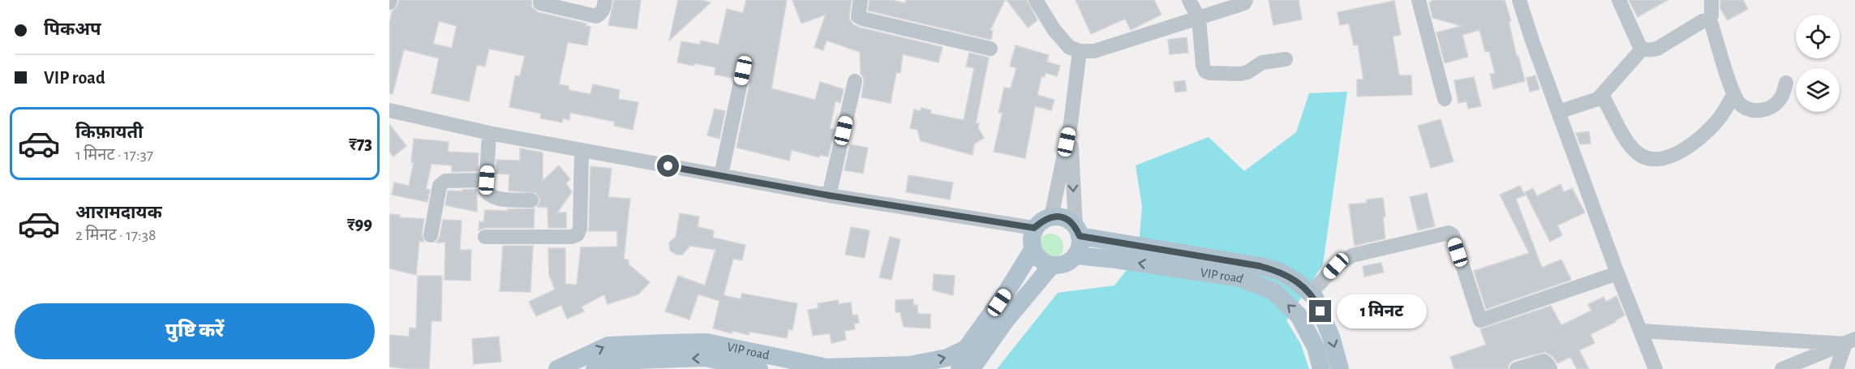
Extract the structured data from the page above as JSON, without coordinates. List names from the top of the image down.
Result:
{
  "streets": {
    "main road": ["VIP road"]
  },
  "page": {
    "banner": ["पिकअप", "VIP road"],
    "list": [
      {
        "name": "किफ़ायती",
        "note": "1 मिनट · 17:37",
        "value": "₹73"
      },
      {
        "name": "आरामदायक",
        "note": "2 मिनट · 17:38",
        "value": "₹99"
      }
    ],
    "buttons": "पुष्टि करें",
    "bubble": "1 मिनट"
  }
}
